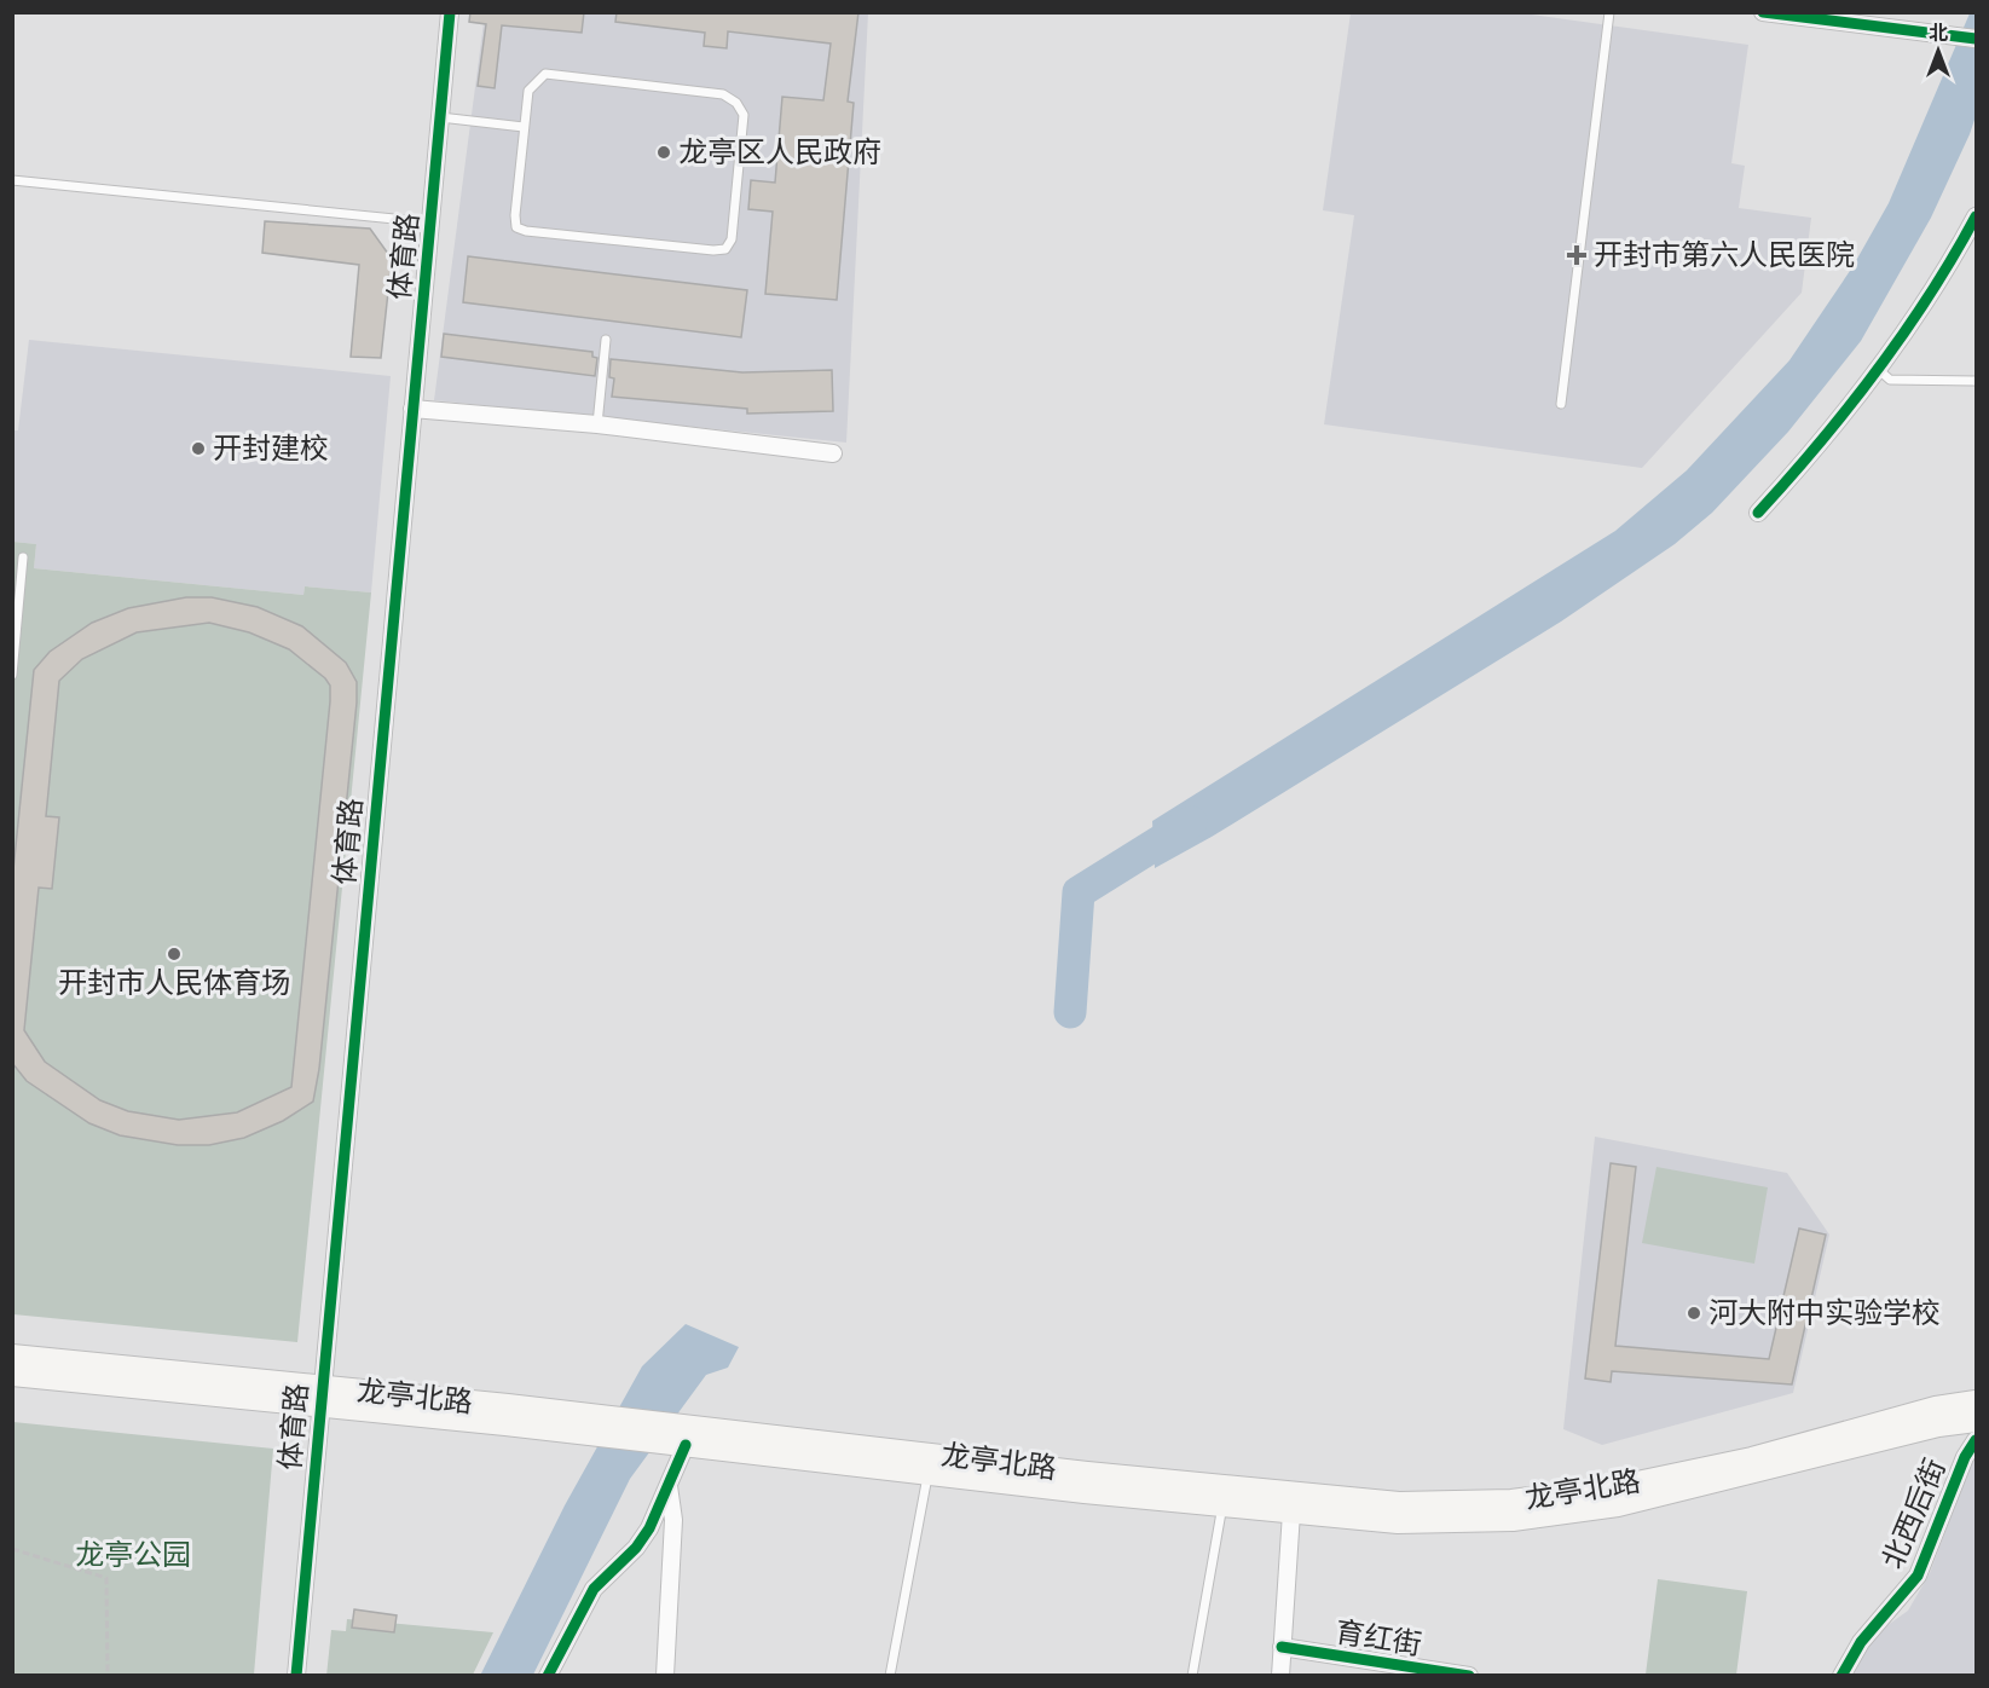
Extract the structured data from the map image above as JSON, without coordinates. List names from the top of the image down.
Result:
{
  "streets": {
    "main road": ["龙亭北路"],
    "street": ["体育路", "北西后街", "育红街"]
  },
  "crossings": [
    ["体育路", "龙亭北路"]
  ],
  "parks": ["龙亭公园"],
  "places": {
    "other": [
      "龙亭区人民政府",
      "开封建校",
      "开封市人民体育场",
      "河大附中实验学校"
    ],
    "health": ["开封市第六人民医院"]
  },
  "north": "top"
}
